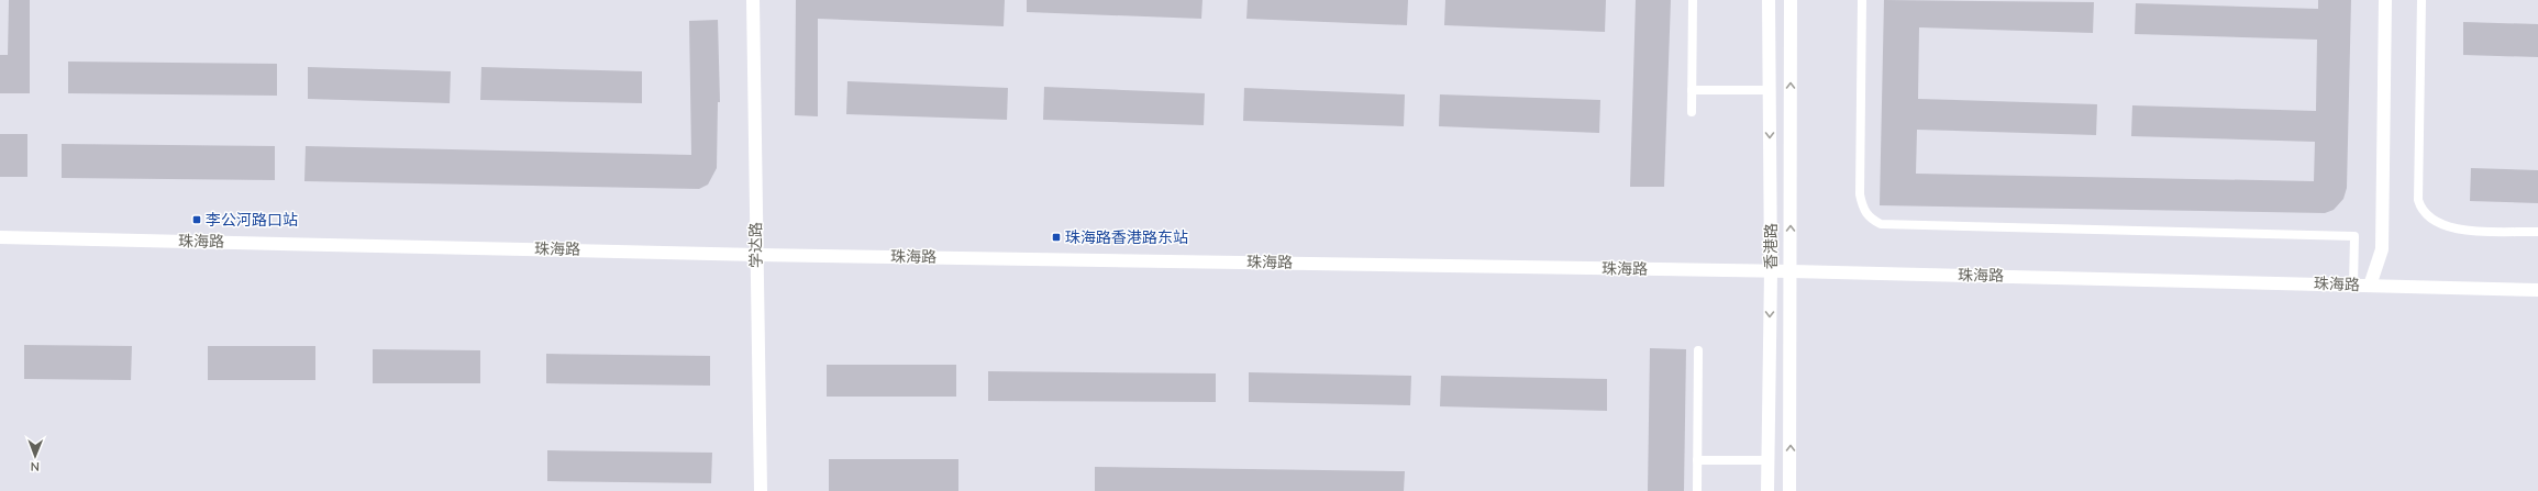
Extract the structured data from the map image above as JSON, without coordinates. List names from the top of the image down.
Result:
{
  "streets": {
    "main road": ["珠海路", "学达路", "香港路"]
  },
  "crossings": [
    ["珠海路", "学达路"],
    ["珠海路", "香港路"]
  ],
  "places": {
    "transit": ["李公河路口站", "珠海路香港路东站"]
  },
  "north": "bottom"
}
